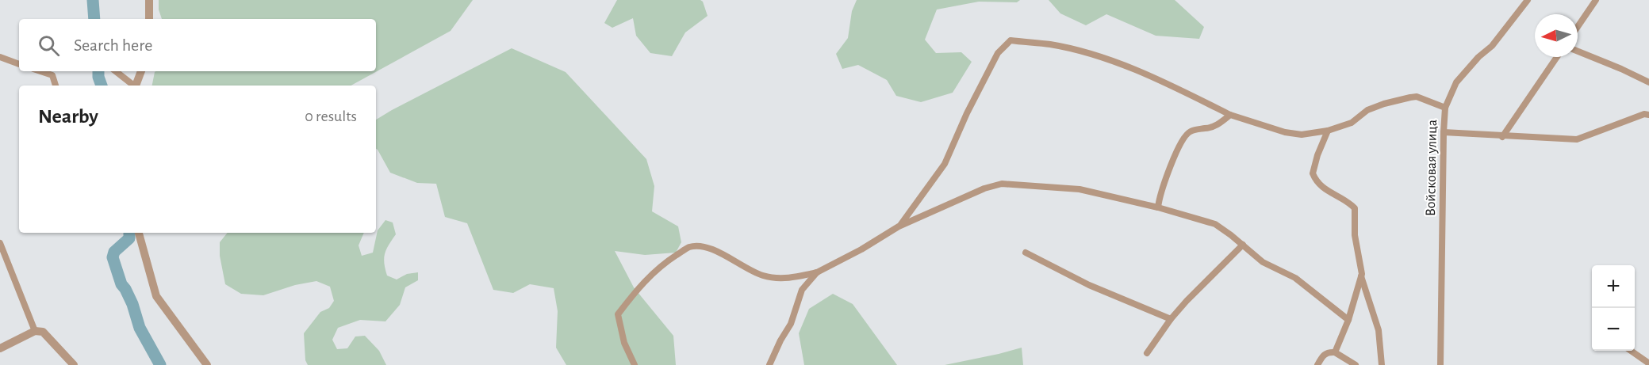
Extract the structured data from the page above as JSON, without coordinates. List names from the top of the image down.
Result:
{
  "streets": {
    "street": ["Войсковая улица"]
  },
  "north": "left",
  "page": {
    "search": "Search here",
    "heading": ["Nearby", "0 results"],
    "map_buttons": ["+", "−"]
  }
}
